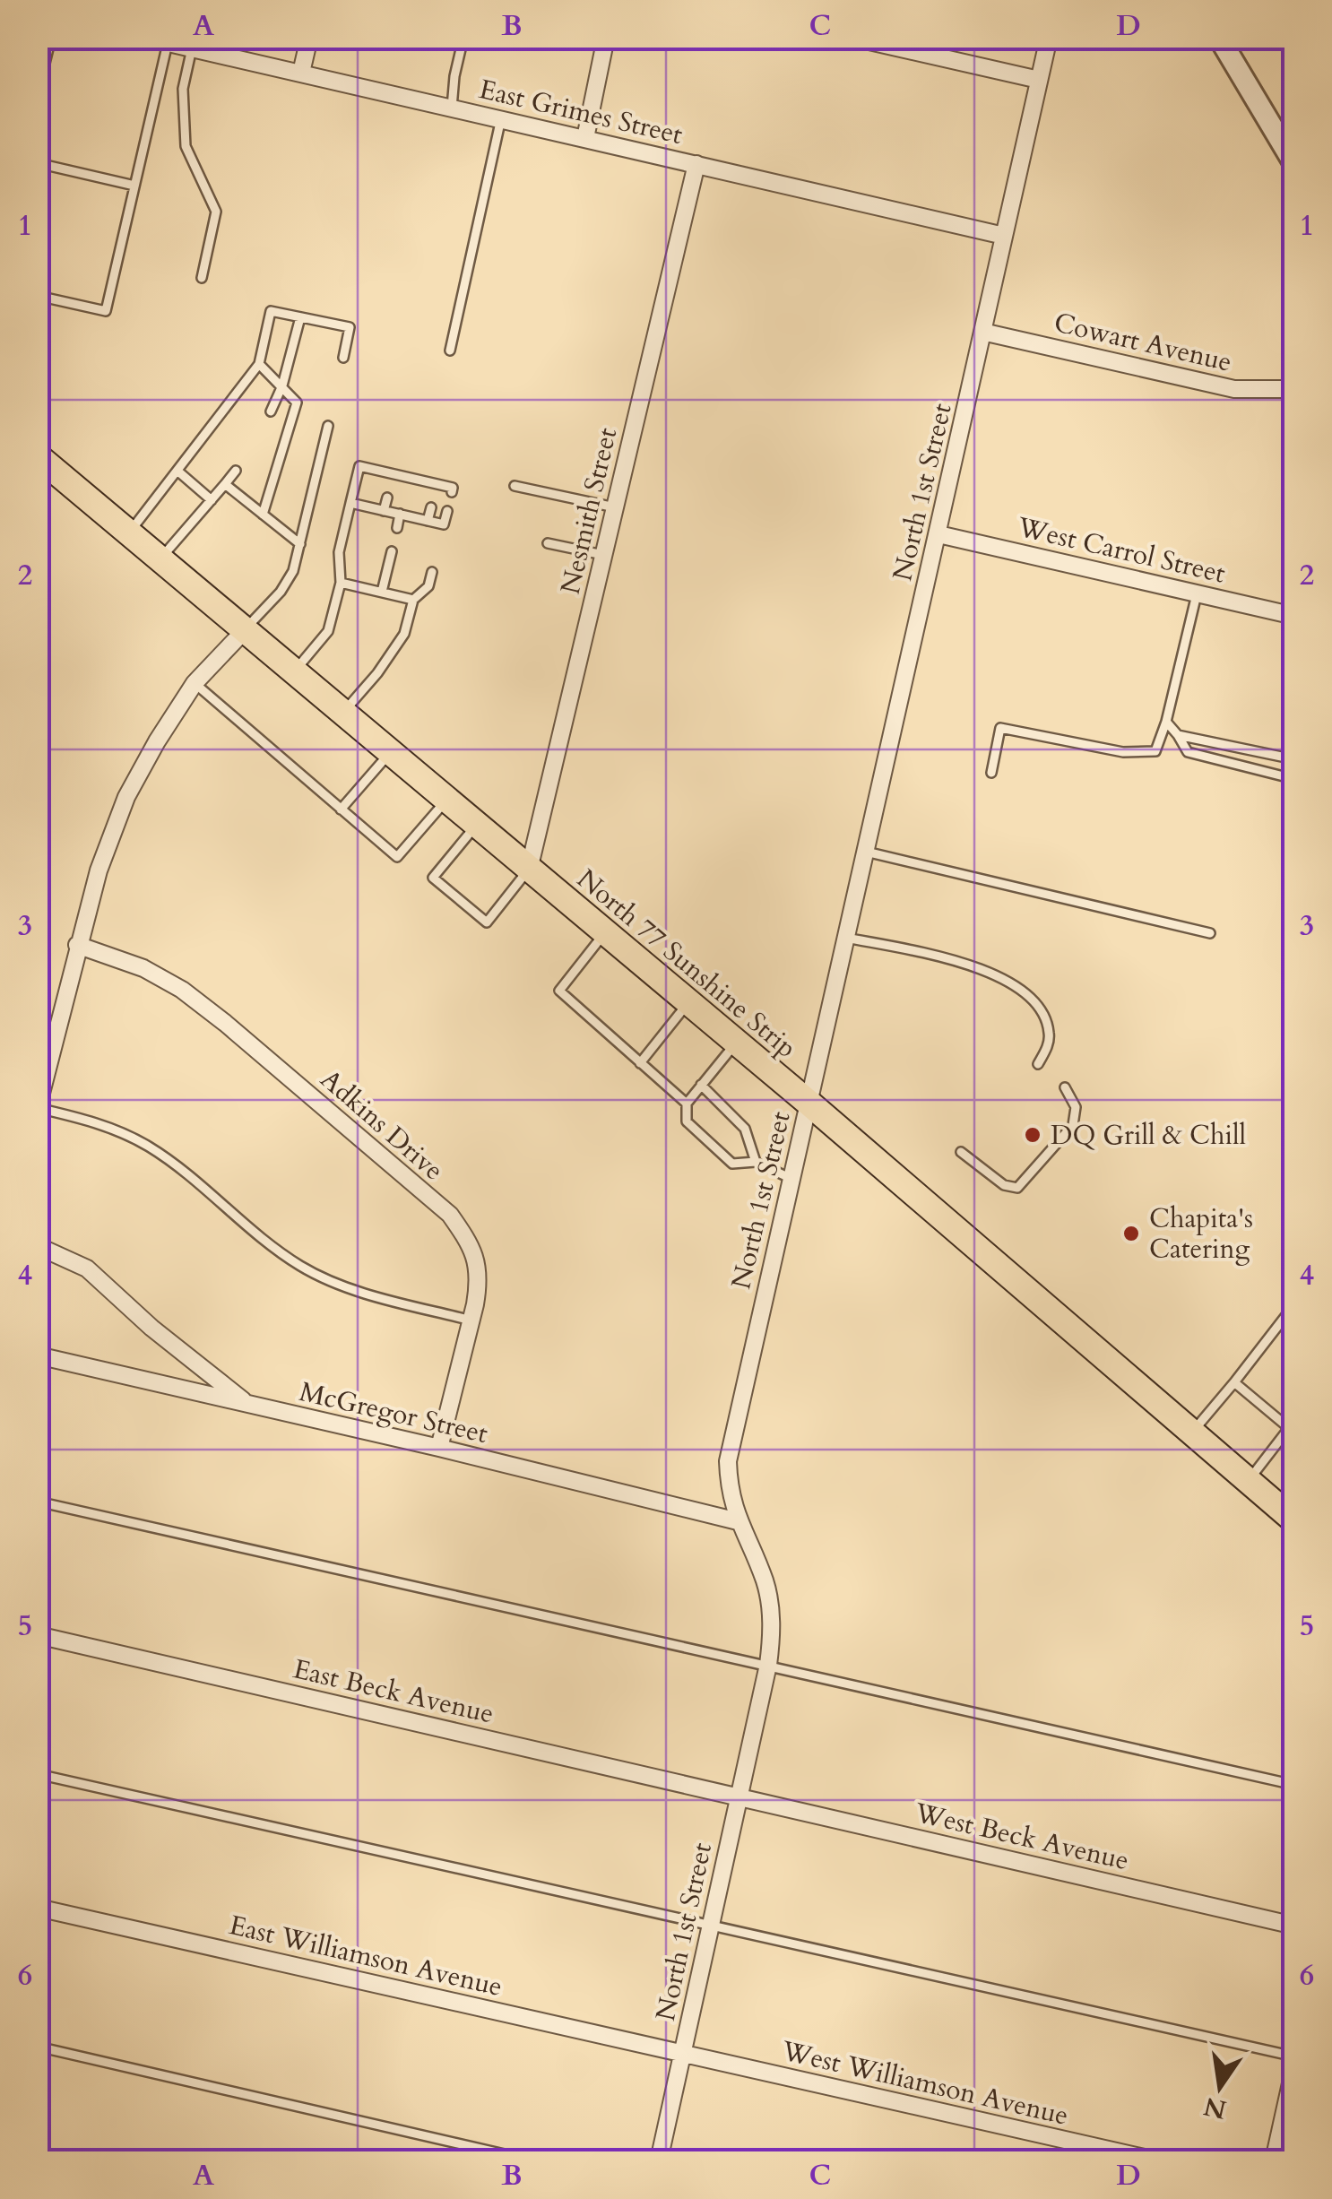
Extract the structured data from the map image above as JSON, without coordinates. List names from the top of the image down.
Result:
{
  "streets": {
    "main road": ["North 77 Sunshine Strip"],
    "street": [
      "East Grimes Street",
      "Cowart Avenue",
      "North 1st Street",
      "Nesmith Street",
      "West Carrol Street",
      "Adkins Drive",
      "McGregor Street",
      "East Beck Avenue",
      "West Beck Avenue",
      "East Williamson Avenue",
      "West Williamson Avenue"
    ]
  },
  "crossings": [
    ["East Grimes Street", "North 1st Street"],
    ["East Grimes Street", "Nesmith Street"],
    ["Cowart Avenue", "North 1st Street"],
    ["North 1st Street", "West Carrol Street"],
    ["North 1st Street", "North 77 Sunshine Strip"],
    ["North 1st Street", "McGregor Street"],
    ["North 1st Street", "East Beck Avenue"],
    ["North 1st Street", "West Beck Avenue"],
    ["North 1st Street", "East Williamson Avenue"],
    ["North 1st Street", "West Williamson Avenue"],
    ["Nesmith Street", "North 77 Sunshine Strip"],
    ["Adkins Drive", "McGregor Street"],
    ["East Beck Avenue", "West Beck Avenue"],
    ["East Williamson Avenue", "West Williamson Avenue"]
  ],
  "places": ["DQ Grill & Chill", "Chapita's Catering"],
  "north": "bottom",
  "grid": {
    "columns": [
      "A",
      "B",
      "C",
      "D"
    ],
    "rows": [
      "1",
      "2",
      "3",
      "4",
      "5",
      "6"
    ]
  }
}
